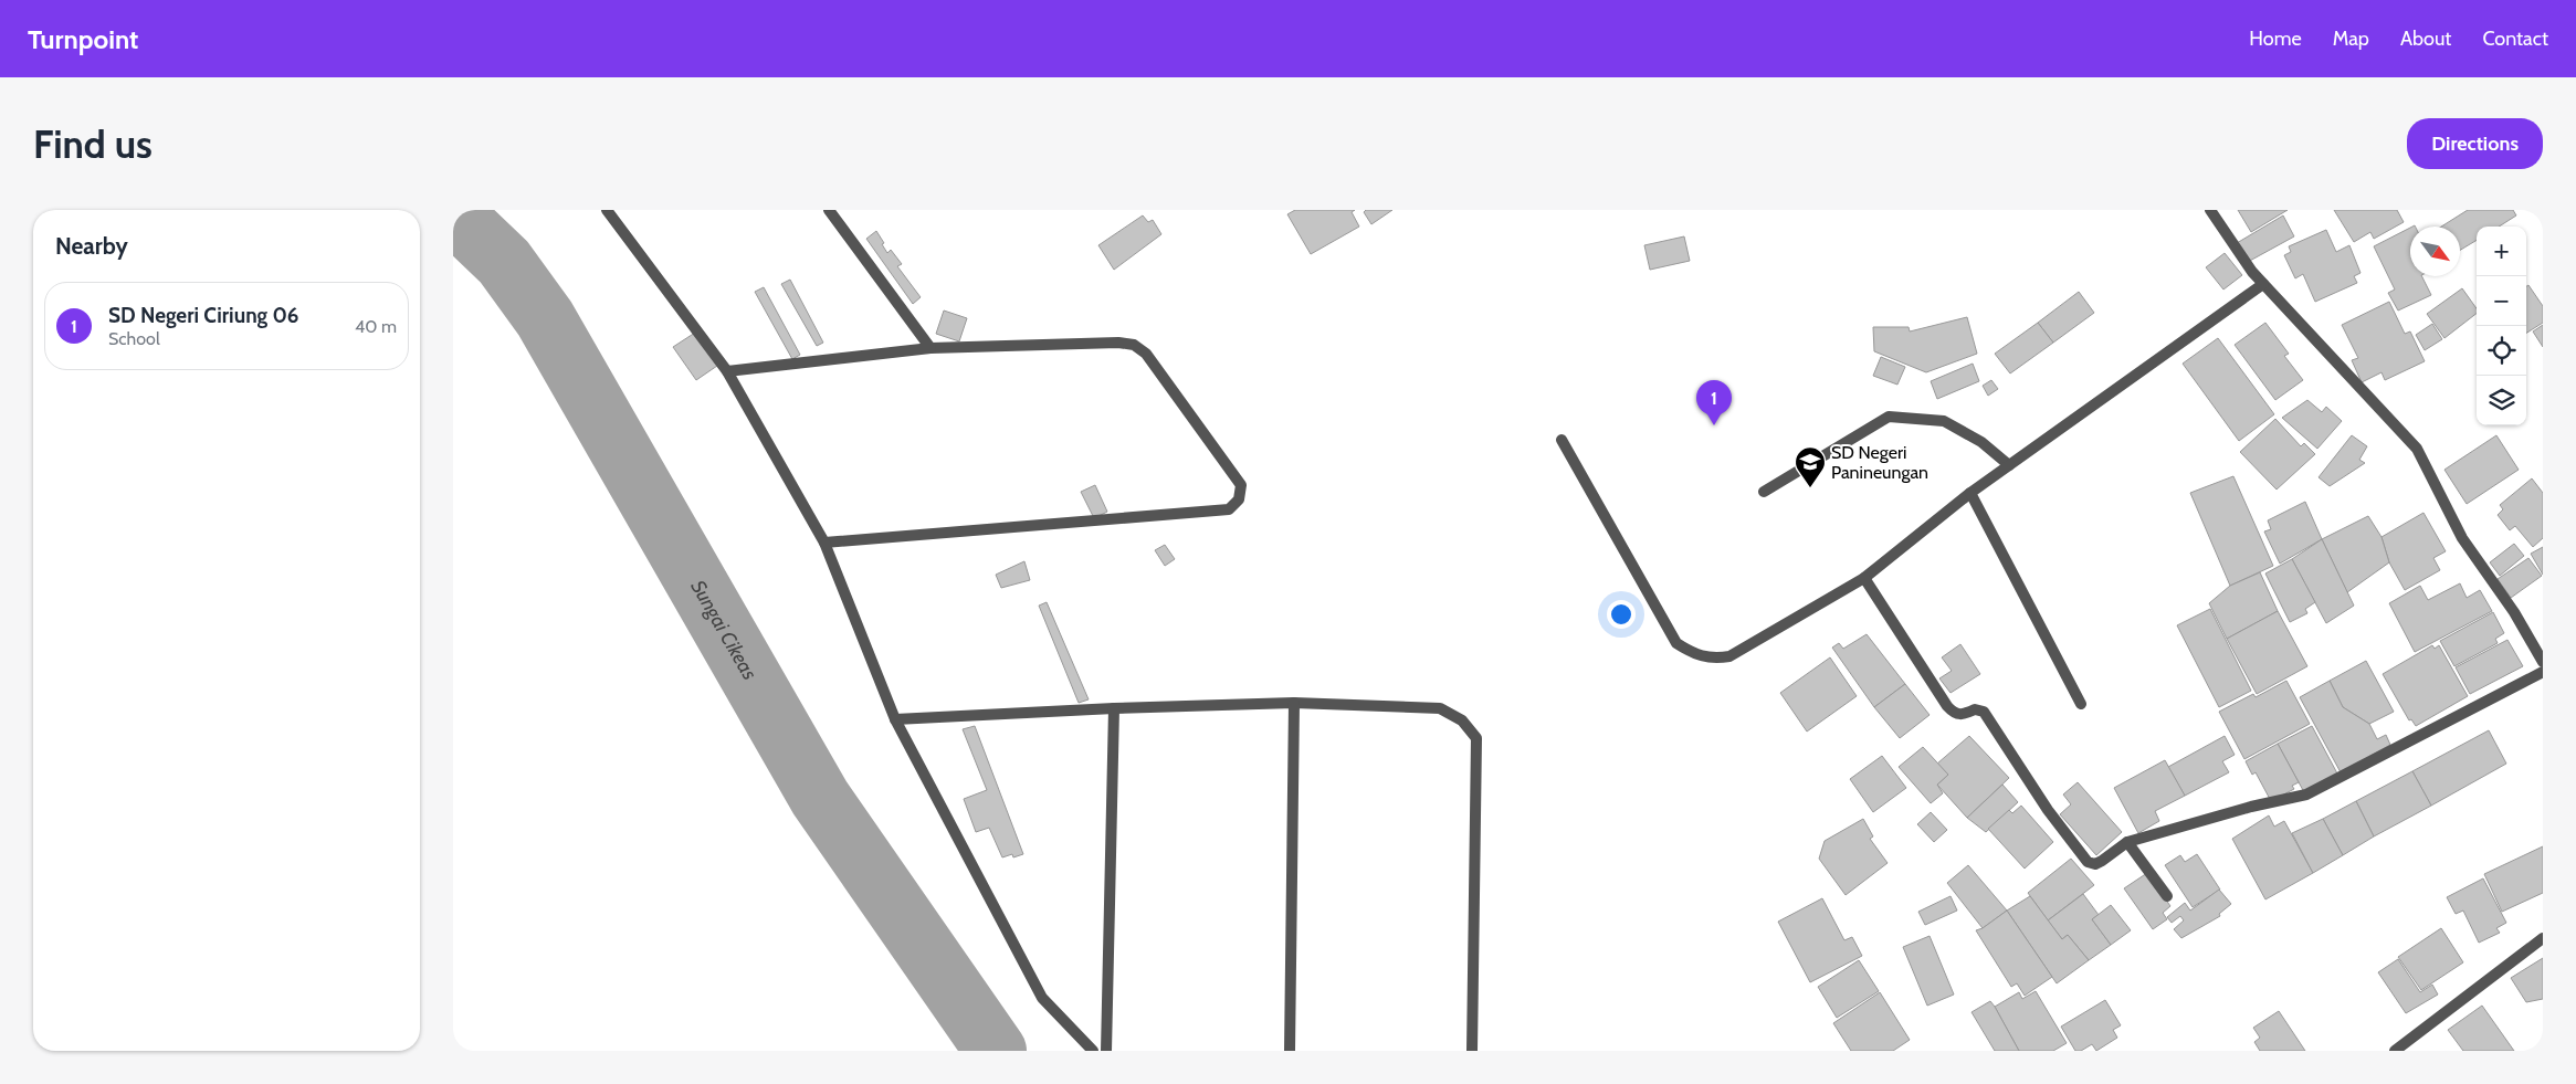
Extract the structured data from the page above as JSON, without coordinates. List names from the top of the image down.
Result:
{
  "water": ["Sungai Cikeas"],
  "places": {
    "school or university": ["SD Negeri Panineungan"]
  },
  "north": "bottom right",
  "page": {
    "header": "Turnpoint",
    "nav": [
      "Home",
      "Map",
      "About",
      "Contact"
    ],
    "buttons": "Directions",
    "title": "Find us",
    "heading": "Nearby",
    "map_buttons": ["+", "−"],
    "list": [
      {
        "mark": "1",
        "name": "SD Negeri Ciriung 06",
        "note": "School",
        "value": "40 m"
      }
    ],
    "pins": "1"
  }
}
